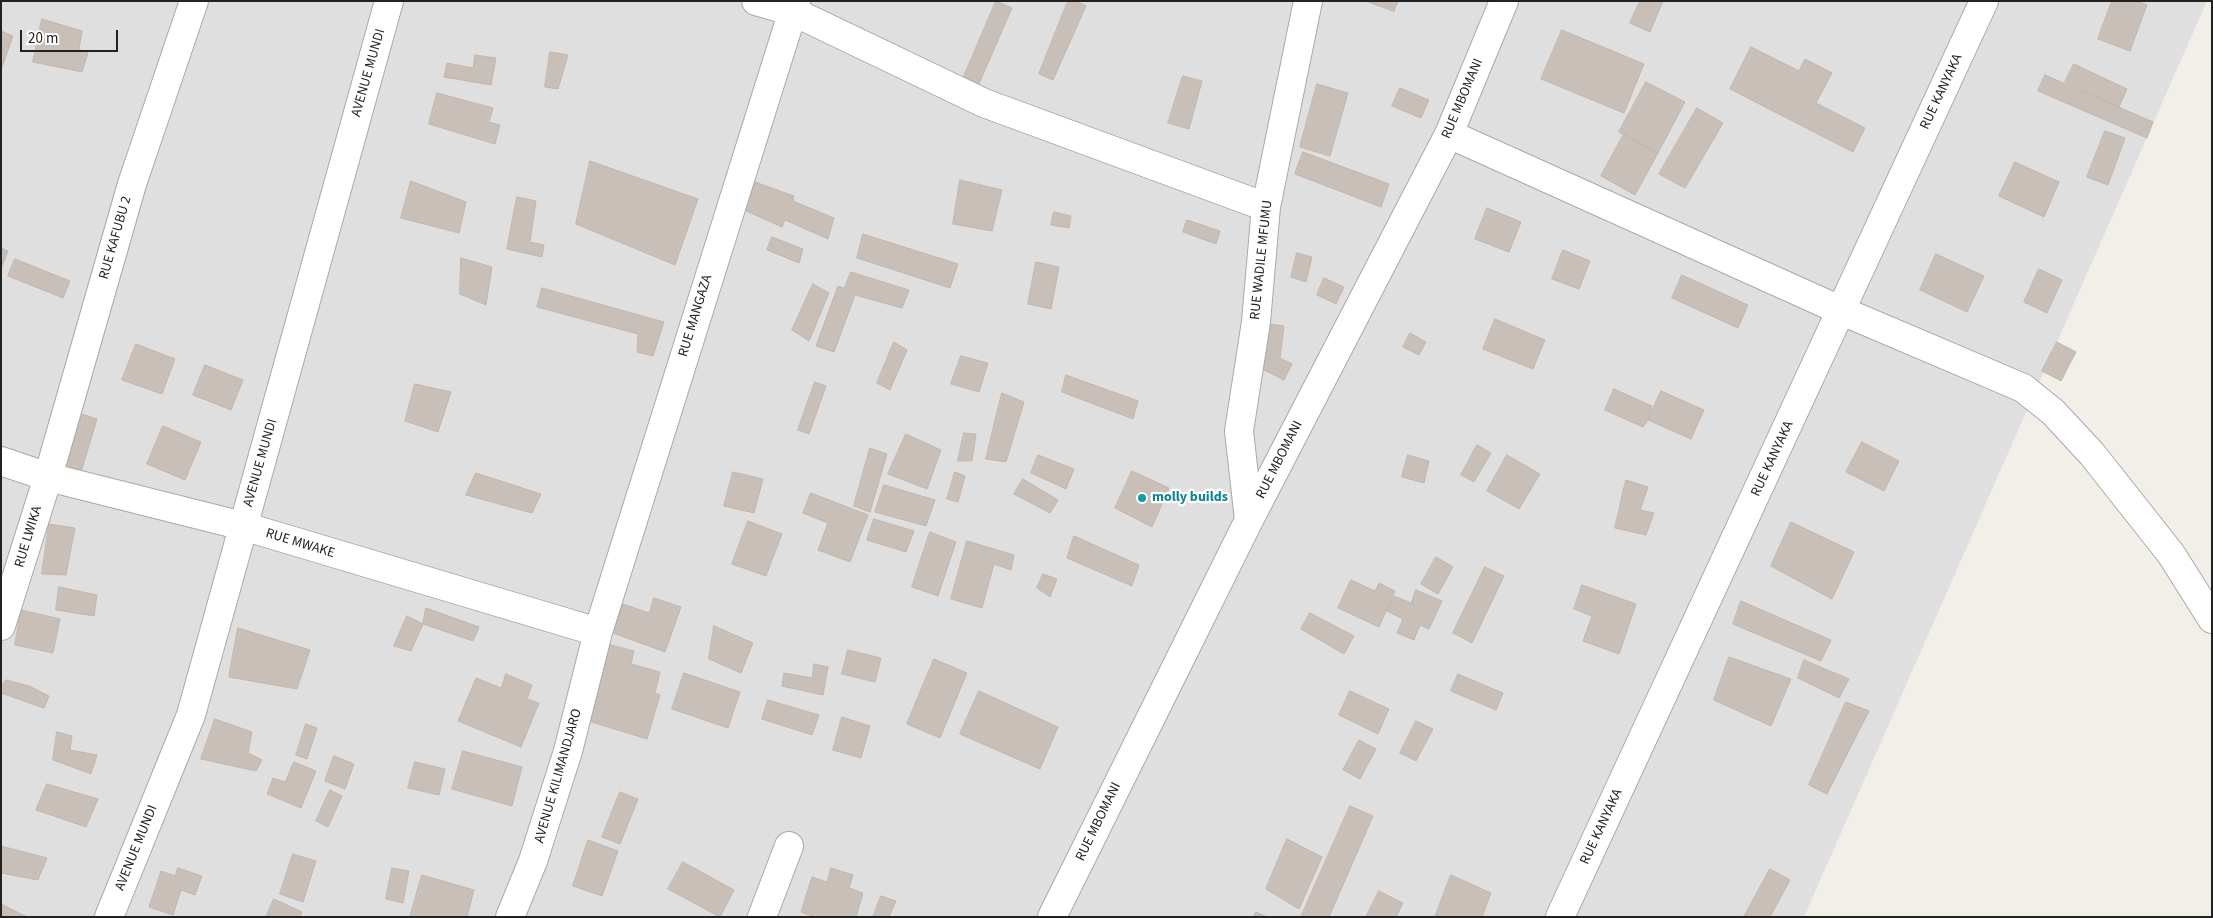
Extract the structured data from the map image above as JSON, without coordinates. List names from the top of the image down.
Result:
{
  "streets": {
    "street": [
      "AVENUE MUNDI",
      "RUE KANYAKA",
      "RUE MBOMANI",
      "RUE KAFUBU 2",
      "RUE WADILE MFUMU",
      "RUE MANGAZA",
      "RUE LWIKA",
      "RUE MWAKE",
      "AVENUE KILIMANDJARO"
    ]
  },
  "crossings": [
    ["AVENUE MUNDI", "RUE MWAKE"],
    ["RUE MBOMANI", "RUE WADILE MFUMU"],
    ["RUE KAFUBU 2", "RUE LWIKA"],
    ["RUE KAFUBU 2", "RUE MWAKE"],
    ["RUE MANGAZA", "RUE MWAKE"],
    ["RUE MANGAZA", "AVENUE KILIMANDJARO"],
    ["RUE LWIKA", "RUE MWAKE"],
    ["RUE MWAKE", "AVENUE KILIMANDJARO"]
  ],
  "places": ["molly builds"],
  "scale_bar": "20 m"
}
